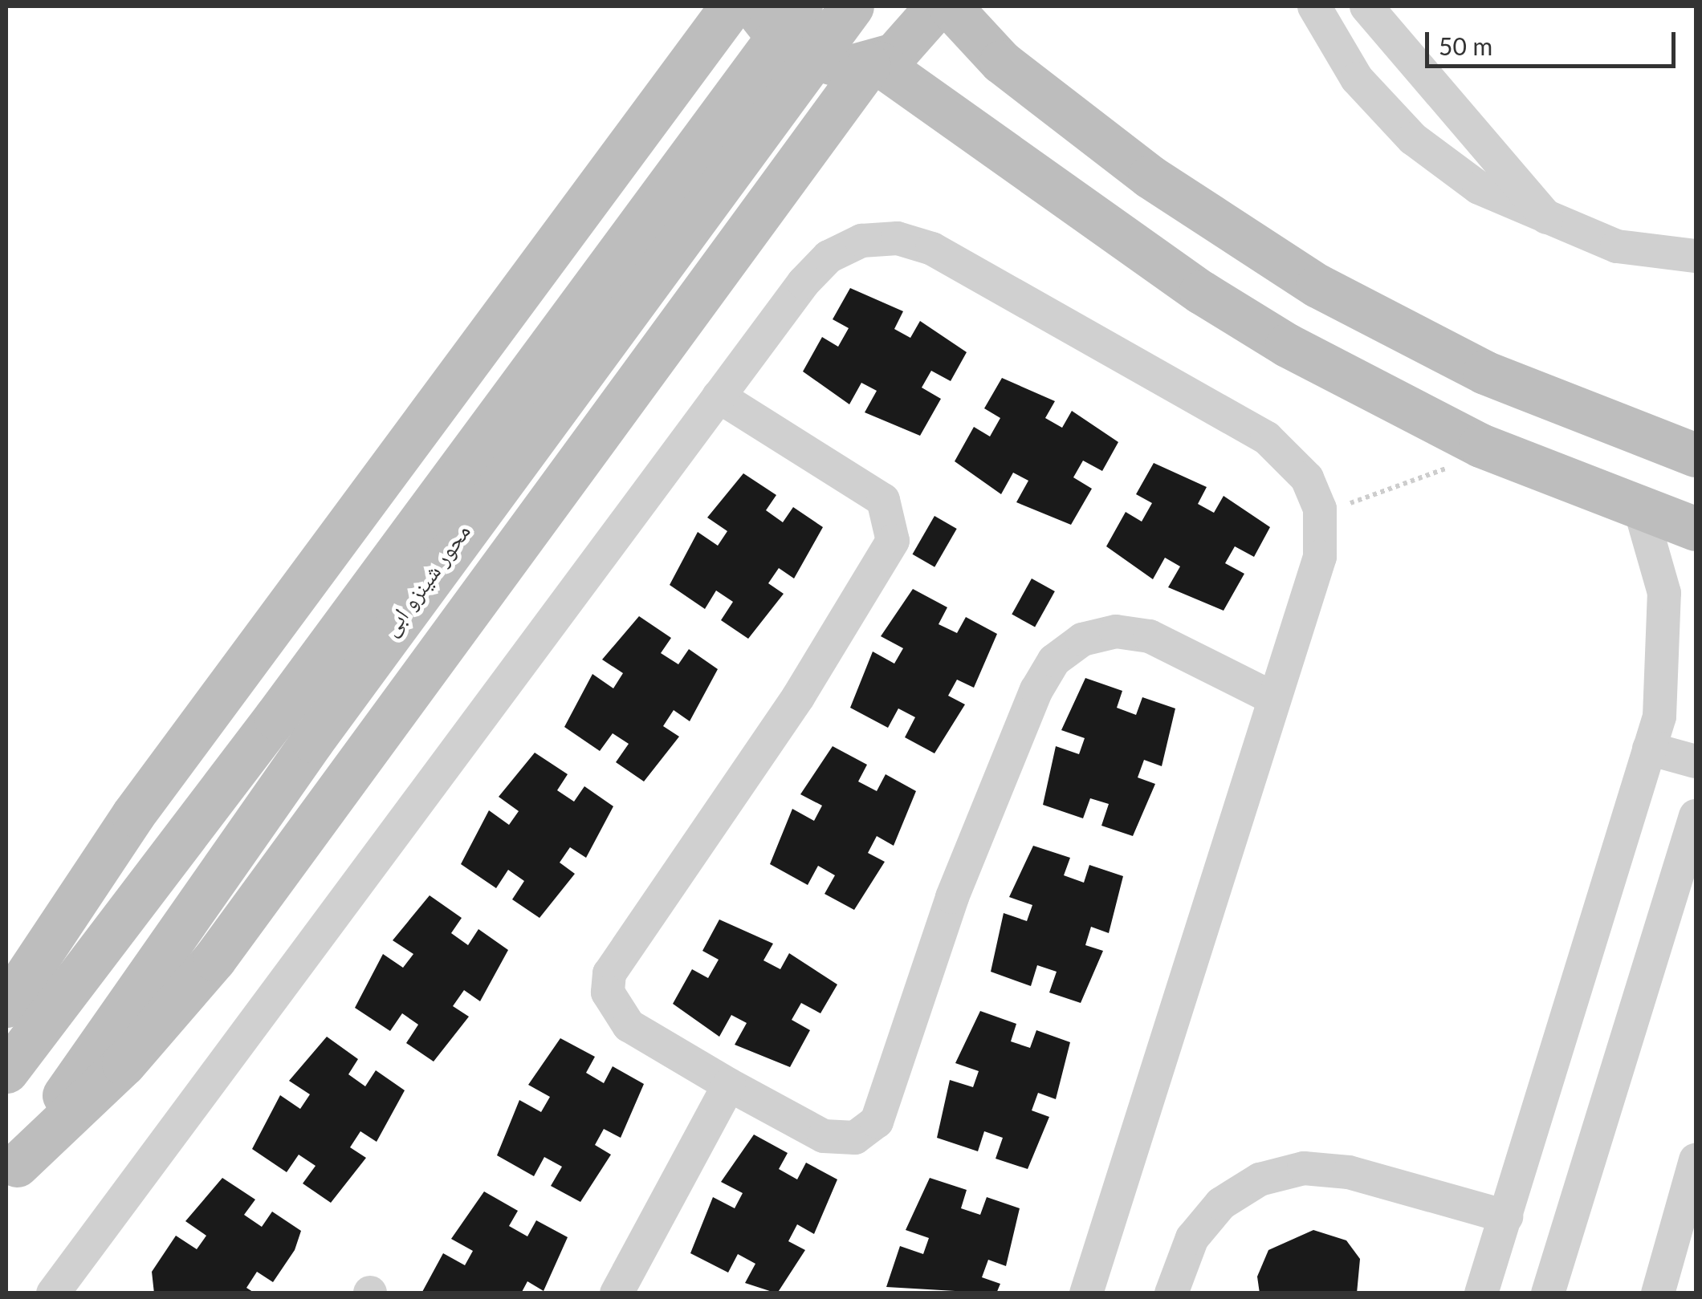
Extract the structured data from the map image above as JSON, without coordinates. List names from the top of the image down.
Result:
{
  "streets": {
    "main road": ["محور شينزو ابى"]
  },
  "scale_bar": "50 m"
}
